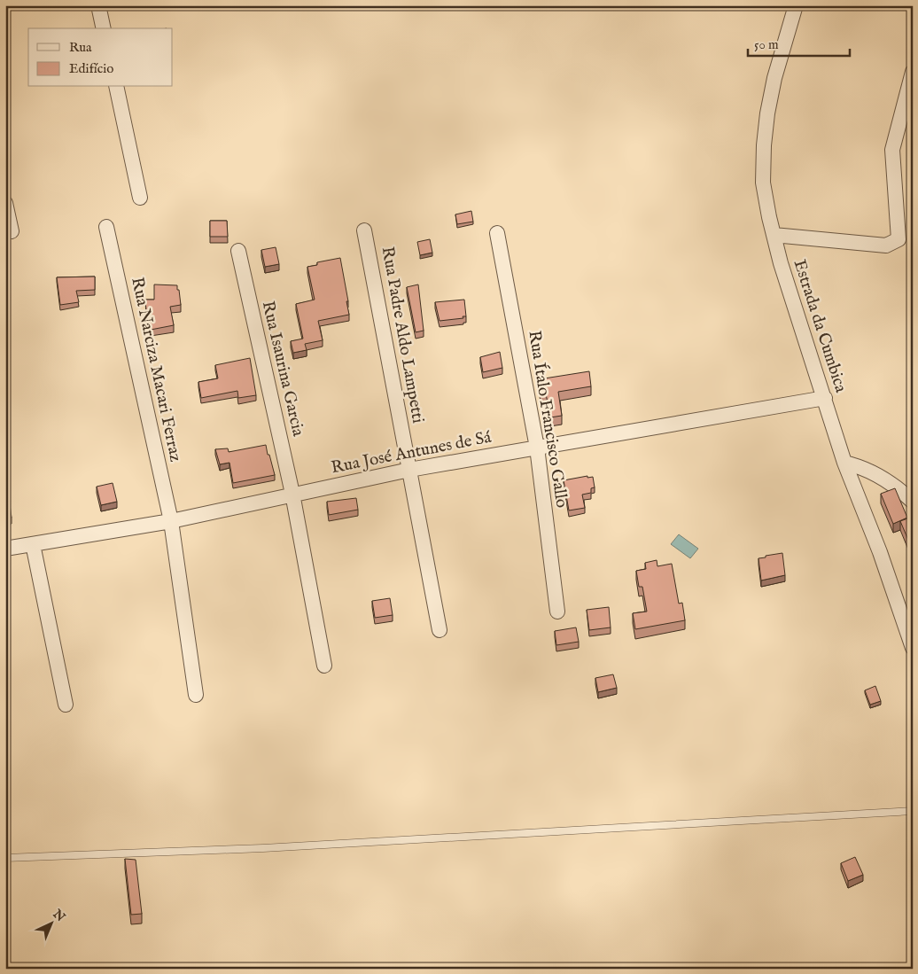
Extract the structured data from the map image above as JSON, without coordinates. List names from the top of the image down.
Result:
{
  "streets": {
    "street": [
      "Estrada da Cumbica",
      "Rua Padre Aldo Lampetti",
      "Rua Isaurina Garcia",
      "Rua Narciza Macari Ferraz",
      "Rua Ítalo Francisco Gallo",
      "Rua José Antunes de Sá"
    ]
  },
  "crossings": [
    ["Estrada da Cumbica", "Rua José Antunes de Sá"],
    ["Rua Padre Aldo Lampetti", "Rua José Antunes de Sá"],
    ["Rua Isaurina Garcia", "Rua José Antunes de Sá"],
    ["Rua Narciza Macari Ferraz", "Rua José Antunes de Sá"],
    ["Rua Ítalo Francisco Gallo", "Rua José Antunes de Sá"]
  ],
  "legend": ["Rua", "Edifício"],
  "scale_bar": "50 m",
  "north": "top right"
}
